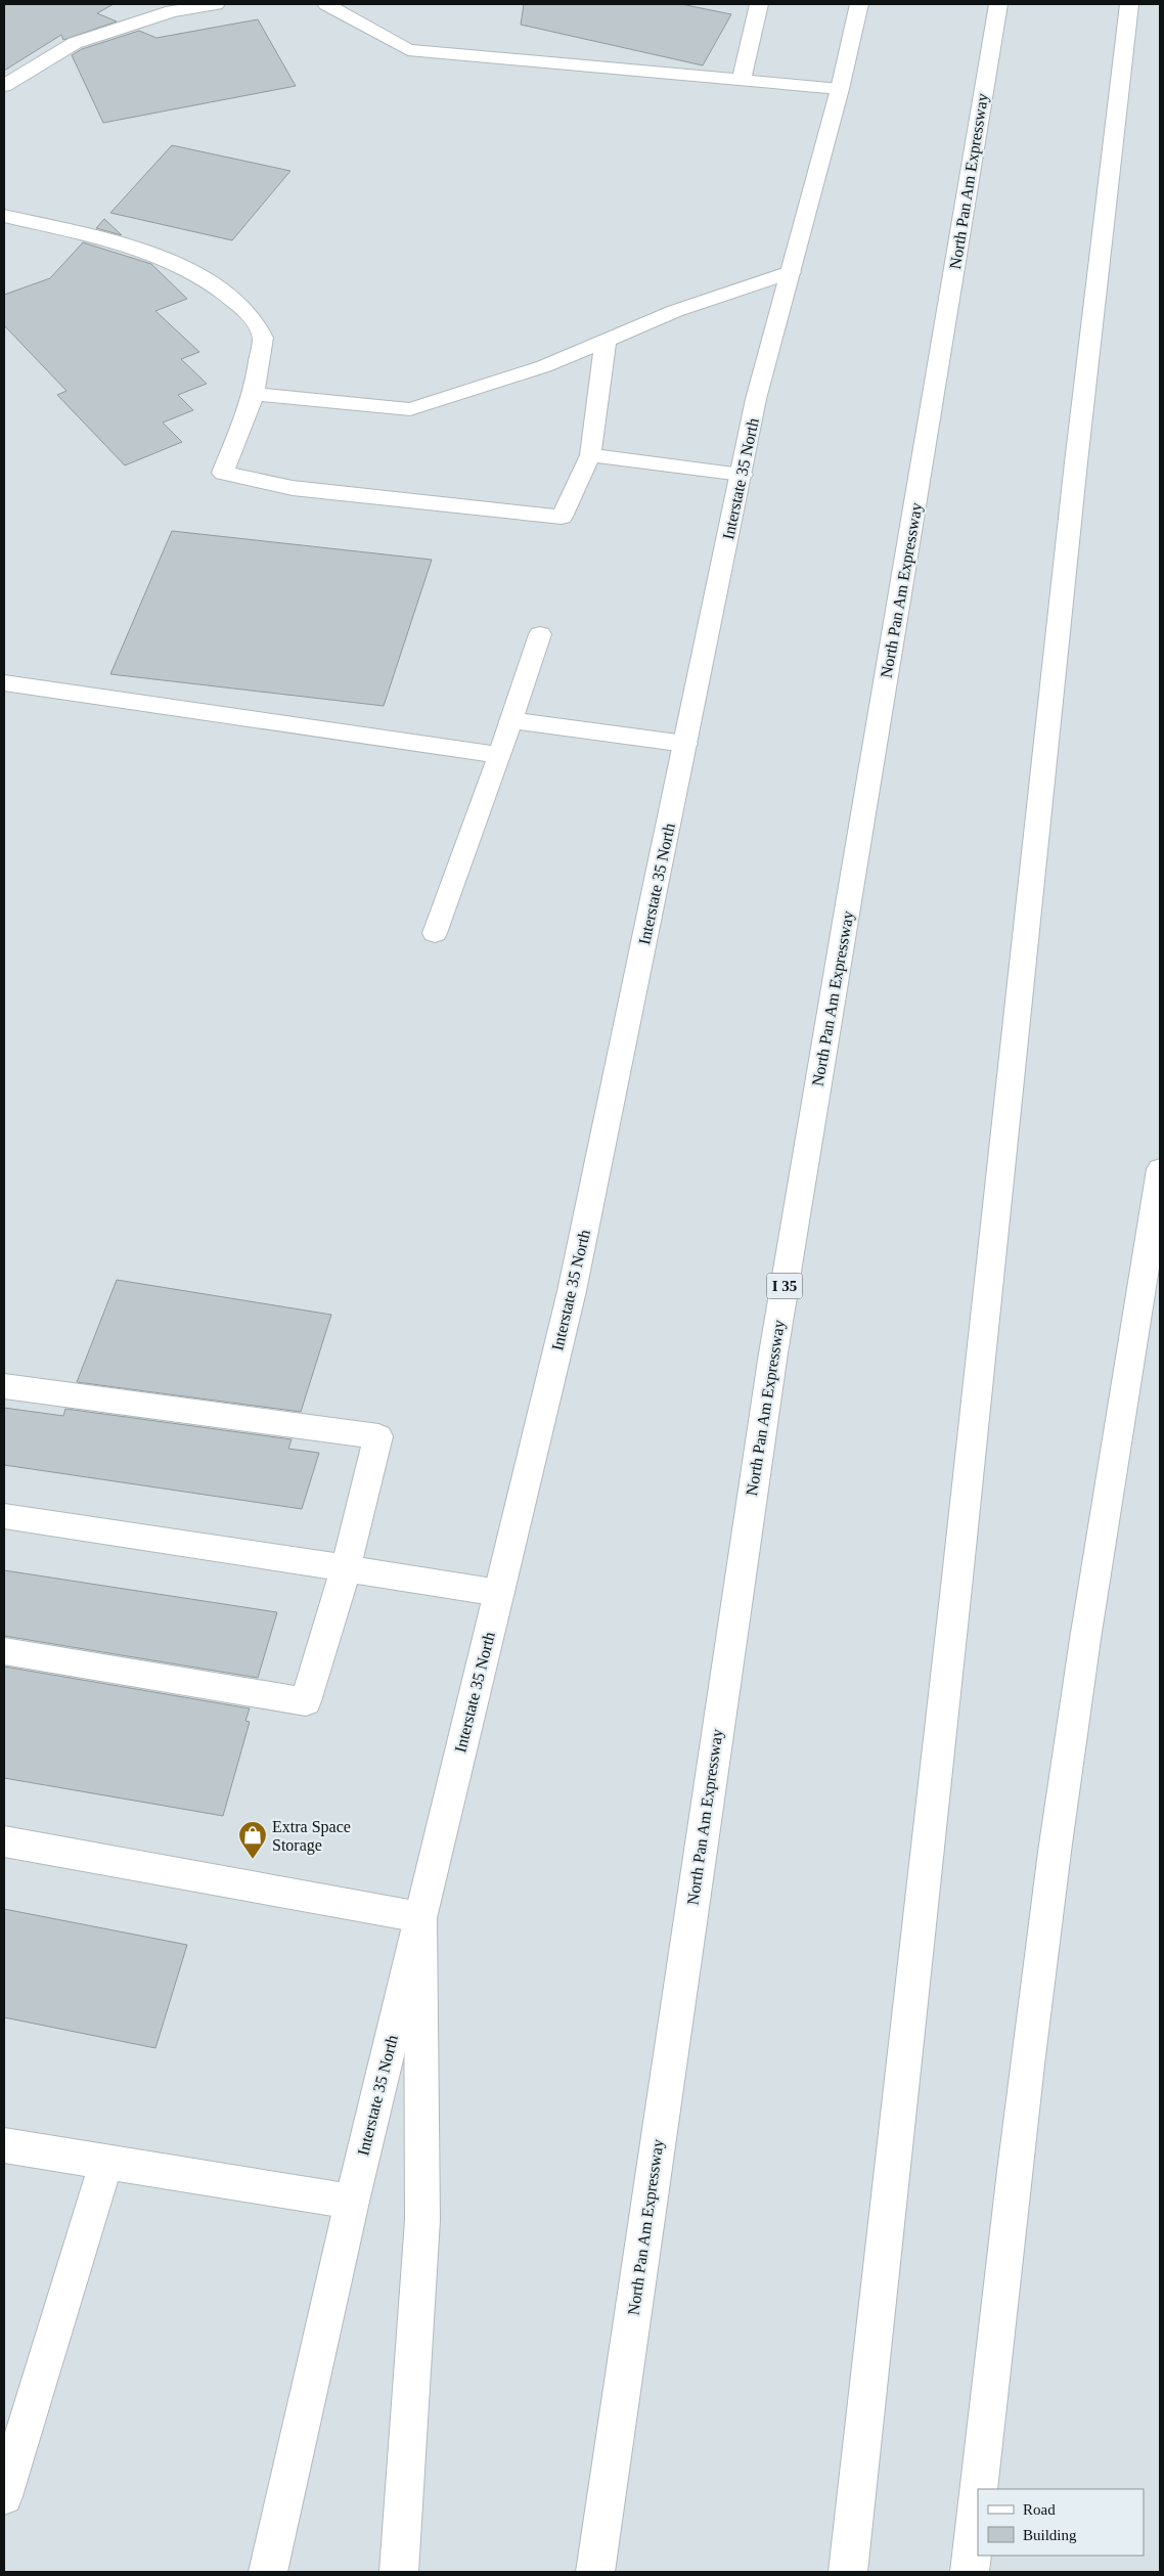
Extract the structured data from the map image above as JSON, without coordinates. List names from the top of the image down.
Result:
{
  "streets": {
    "main road": ["North Pan Am Expressway", "Interstate 35 North", "I 35"]
  },
  "places": {
    "shop": ["Extra Space Storage"]
  },
  "legend": ["Road", "Building"]
}
